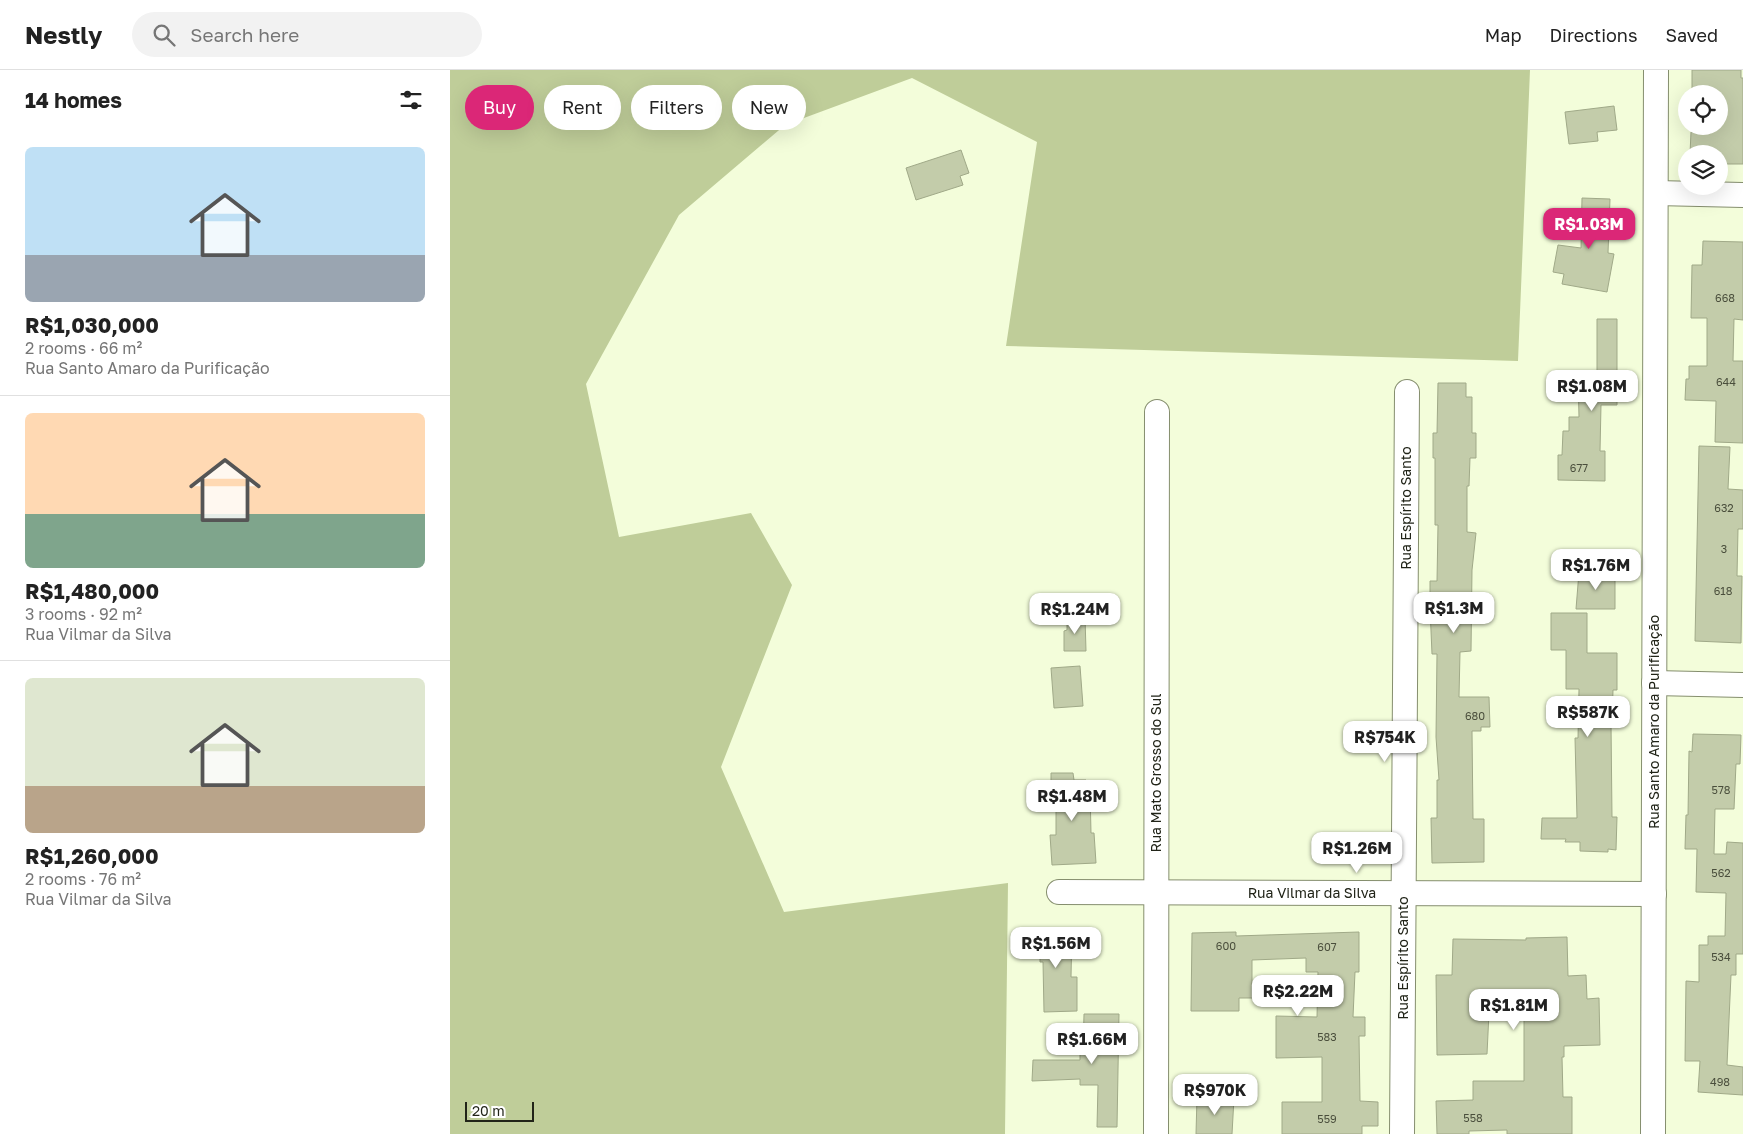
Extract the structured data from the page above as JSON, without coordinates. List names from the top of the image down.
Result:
{
  "streets": {
    "street": [
      "Rua Espírito Santo",
      "Rua Santo Amaro da Purificação",
      "Rua Mato Grosso do Sul",
      "Rua Vilmar da Silva"
    ]
  },
  "crossings": [
    ["Rua Espírito Santo", "Rua Vilmar da Silva"],
    ["Rua Santo Amaro da Purificação", "Rua Vilmar da Silva"],
    ["Rua Mato Grosso do Sul", "Rua Vilmar da Silva"]
  ],
  "house_numbers": [
    "668",
    "644",
    "677",
    "632",
    "3",
    "618",
    "680",
    "578",
    "562",
    "600",
    "607",
    "534",
    "583",
    "498",
    "558",
    "559"
  ],
  "scale_bar": "20 m",
  "page": {
    "header": "Nestly",
    "search": "Search here",
    "nav": ["Map", "Directions", "Saved"],
    "heading": "14 homes",
    "chip": [
      "Buy",
      "Rent",
      "Filters",
      "New"
    ],
    "list": [
      {
        "name": "R$1,030,000",
        "note": "2 rooms · 66 m² · Rua Santo Amaro da Purificação"
      },
      {
        "name": "R$1,480,000",
        "note": "3 rooms · 92 m² · Rua Vilmar da Silva"
      },
      {
        "name": "R$1,260,000",
        "note": "2 rooms · 76 m² · Rua Vilmar da Silva"
      }
    ],
    "price": [
      "R$1.03M",
      "R$1.08M",
      "R$1.76M",
      "R$1.3M",
      "R$1.24M",
      "R$587K",
      "R$754K",
      "R$1.48M",
      "R$1.26M",
      "R$1.56M",
      "R$2.22M",
      "R$1.81M",
      "R$1.66M",
      "R$970K"
    ],
    "scale": "20 m"
  }
}
